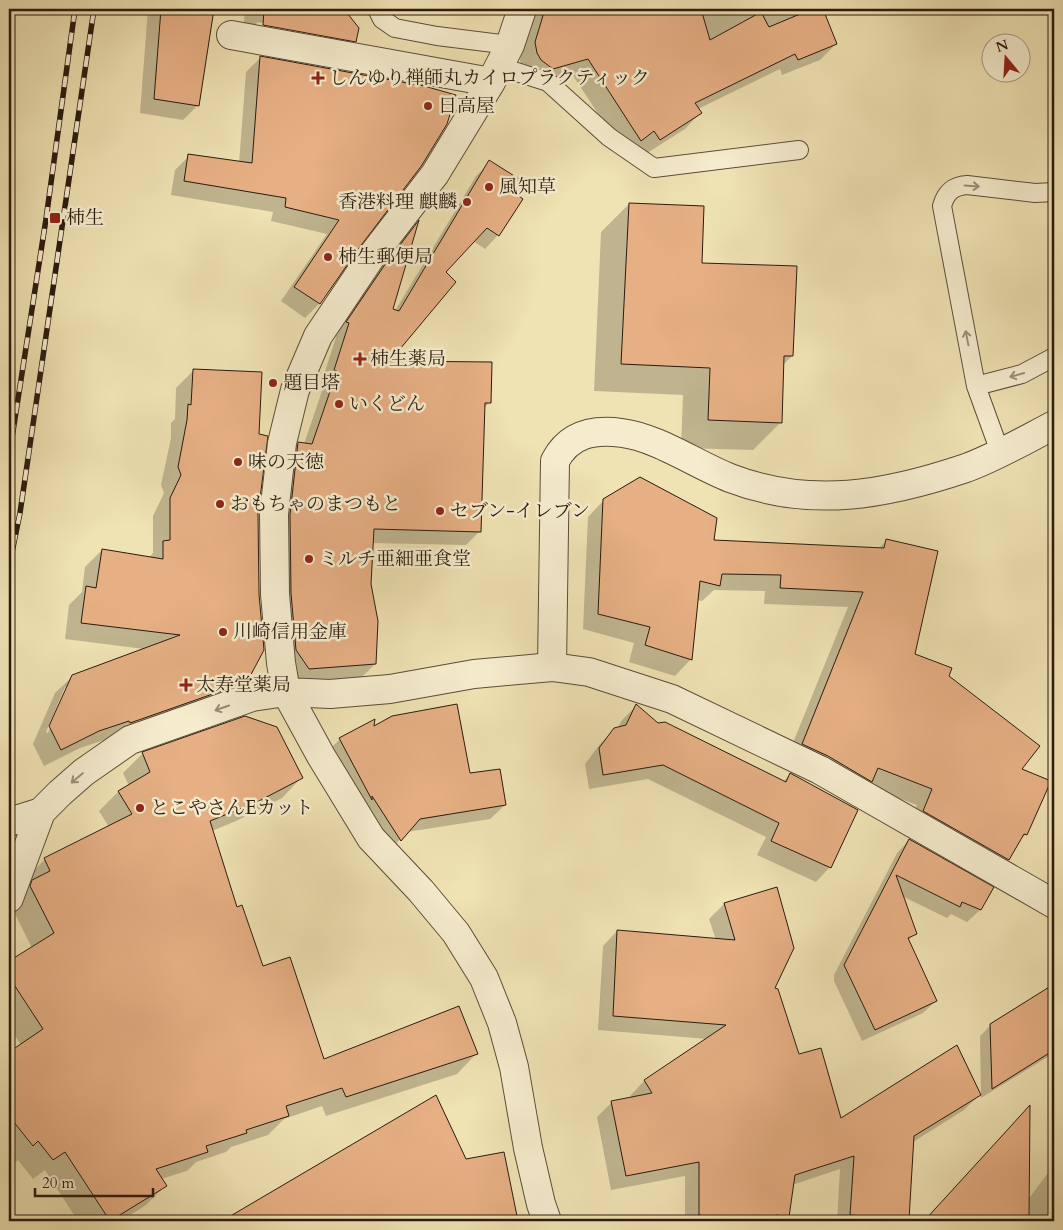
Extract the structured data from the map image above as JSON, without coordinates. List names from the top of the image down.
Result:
{
  "places": {
    "health": ["しんゆり禅師丸カイロプラクティック", "柿生薬局", "太寿堂薬局"],
    "other": [
      "日高屋",
      "風知草",
      "香港料理 麒麟",
      "柿生郵便局",
      "題目塔",
      "いくどん",
      "味の天徳",
      "おもちゃのまつもと",
      "セブン-イレブン",
      "ミルチ亜細亜食堂",
      "川崎信用金庫",
      "とこやさんEカット"
    ],
    "transit": ["柿生"]
  },
  "scale_bar": "20 m",
  "north": "top"
}
